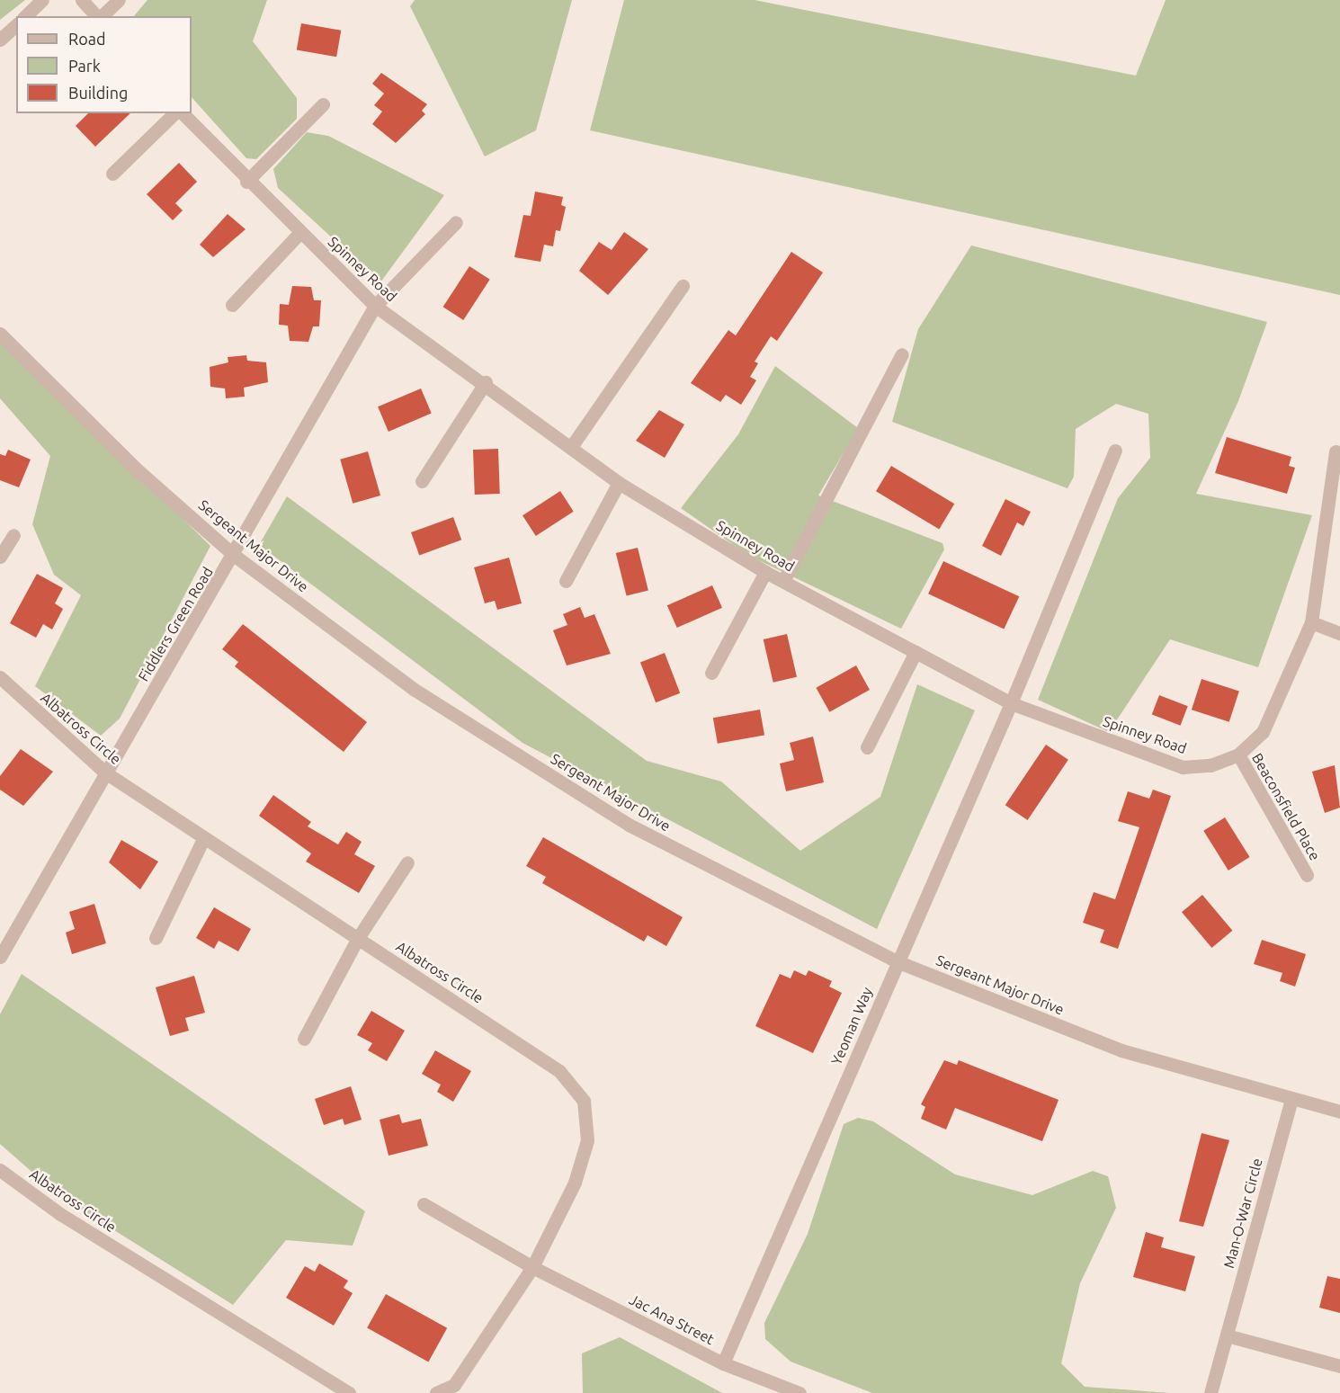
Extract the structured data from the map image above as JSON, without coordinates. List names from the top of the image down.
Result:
{
  "streets": {
    "street": [
      "Spinney Road",
      "Sergeant Major Drive",
      "Fiddlers Green Road",
      "Albatross Circle",
      "Beaconsfield Place",
      "Yeoman Way",
      "Man-O-War Circle",
      "Jac Ana Street"
    ]
  },
  "crossings": [
    ["Spinney Road", "Fiddlers Green Road"],
    ["Spinney Road", "Beaconsfield Place"],
    ["Spinney Road", "Yeoman Way"],
    ["Sergeant Major Drive", "Fiddlers Green Road"],
    ["Sergeant Major Drive", "Yeoman Way"],
    ["Sergeant Major Drive", "Man-O-War Circle"],
    ["Fiddlers Green Road", "Albatross Circle"],
    ["Albatross Circle", "Jac Ana Street"],
    ["Yeoman Way", "Jac Ana Street"]
  ],
  "legend": ["Road", "Park", "Building"]
}
